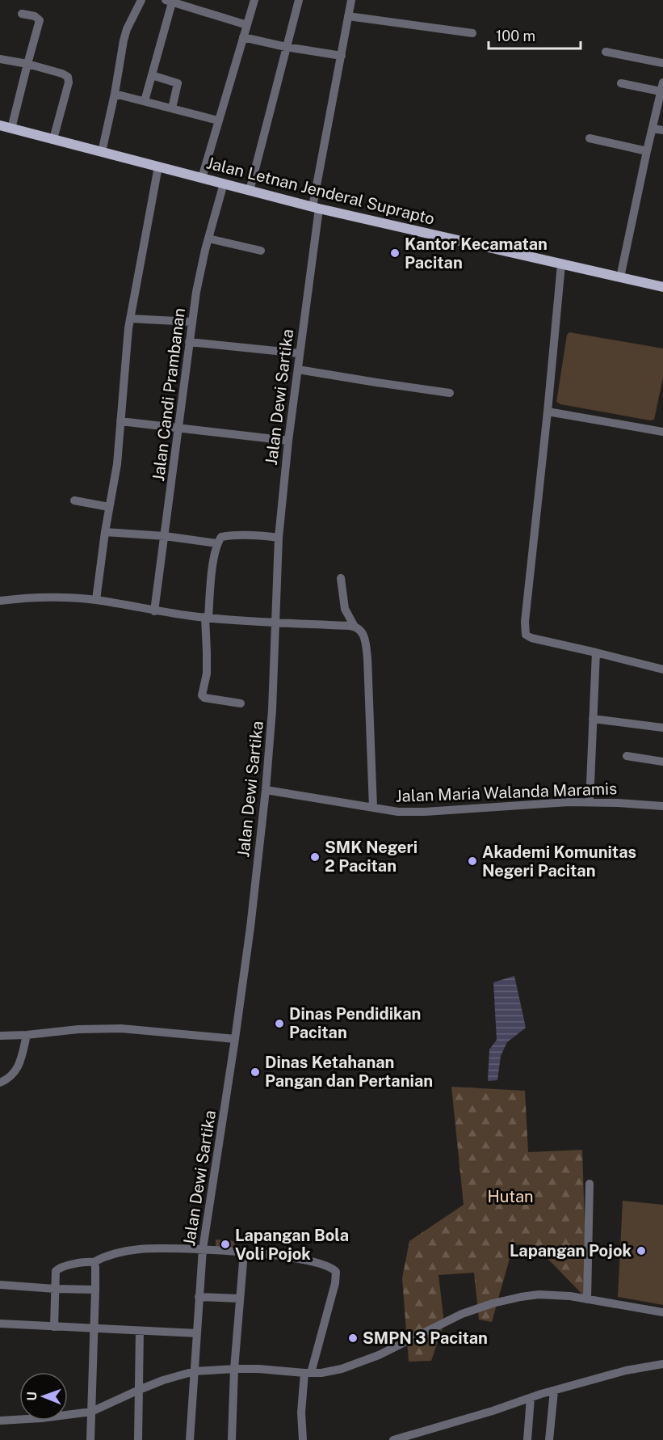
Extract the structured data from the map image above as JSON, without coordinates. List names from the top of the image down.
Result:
{
  "streets": {
    "main road": ["Jalan Letnan Jenderal Suprapto"],
    "street": ["Jalan Candi Prambanan", "Jalan Dewi Sartika", "Jalan Maria Walanda Maramis"]
  },
  "crossings": [
    ["Jalan Letnan Jenderal Suprapto", "Jalan Candi Prambanan"],
    ["Jalan Letnan Jenderal Suprapto", "Jalan Dewi Sartika"],
    ["Jalan Dewi Sartika", "Jalan Maria Walanda Maramis"]
  ],
  "parks": ["Hutan"],
  "places": [
    "Kantor Kecamatan Pacitan",
    "SMK Negeri 2 Pacitan",
    "Akademi Komunitas Negeri Pacitan",
    "Dinas Pendidikan Pacitan",
    "Dinas Ketahanan Pangan dan Pertanian",
    "Lapangan Bola Voli Pojok",
    "Lapangan Pojok",
    "SMPN 3 Pacitan"
  ],
  "scale_bar": "100 m",
  "north": "left"
}
